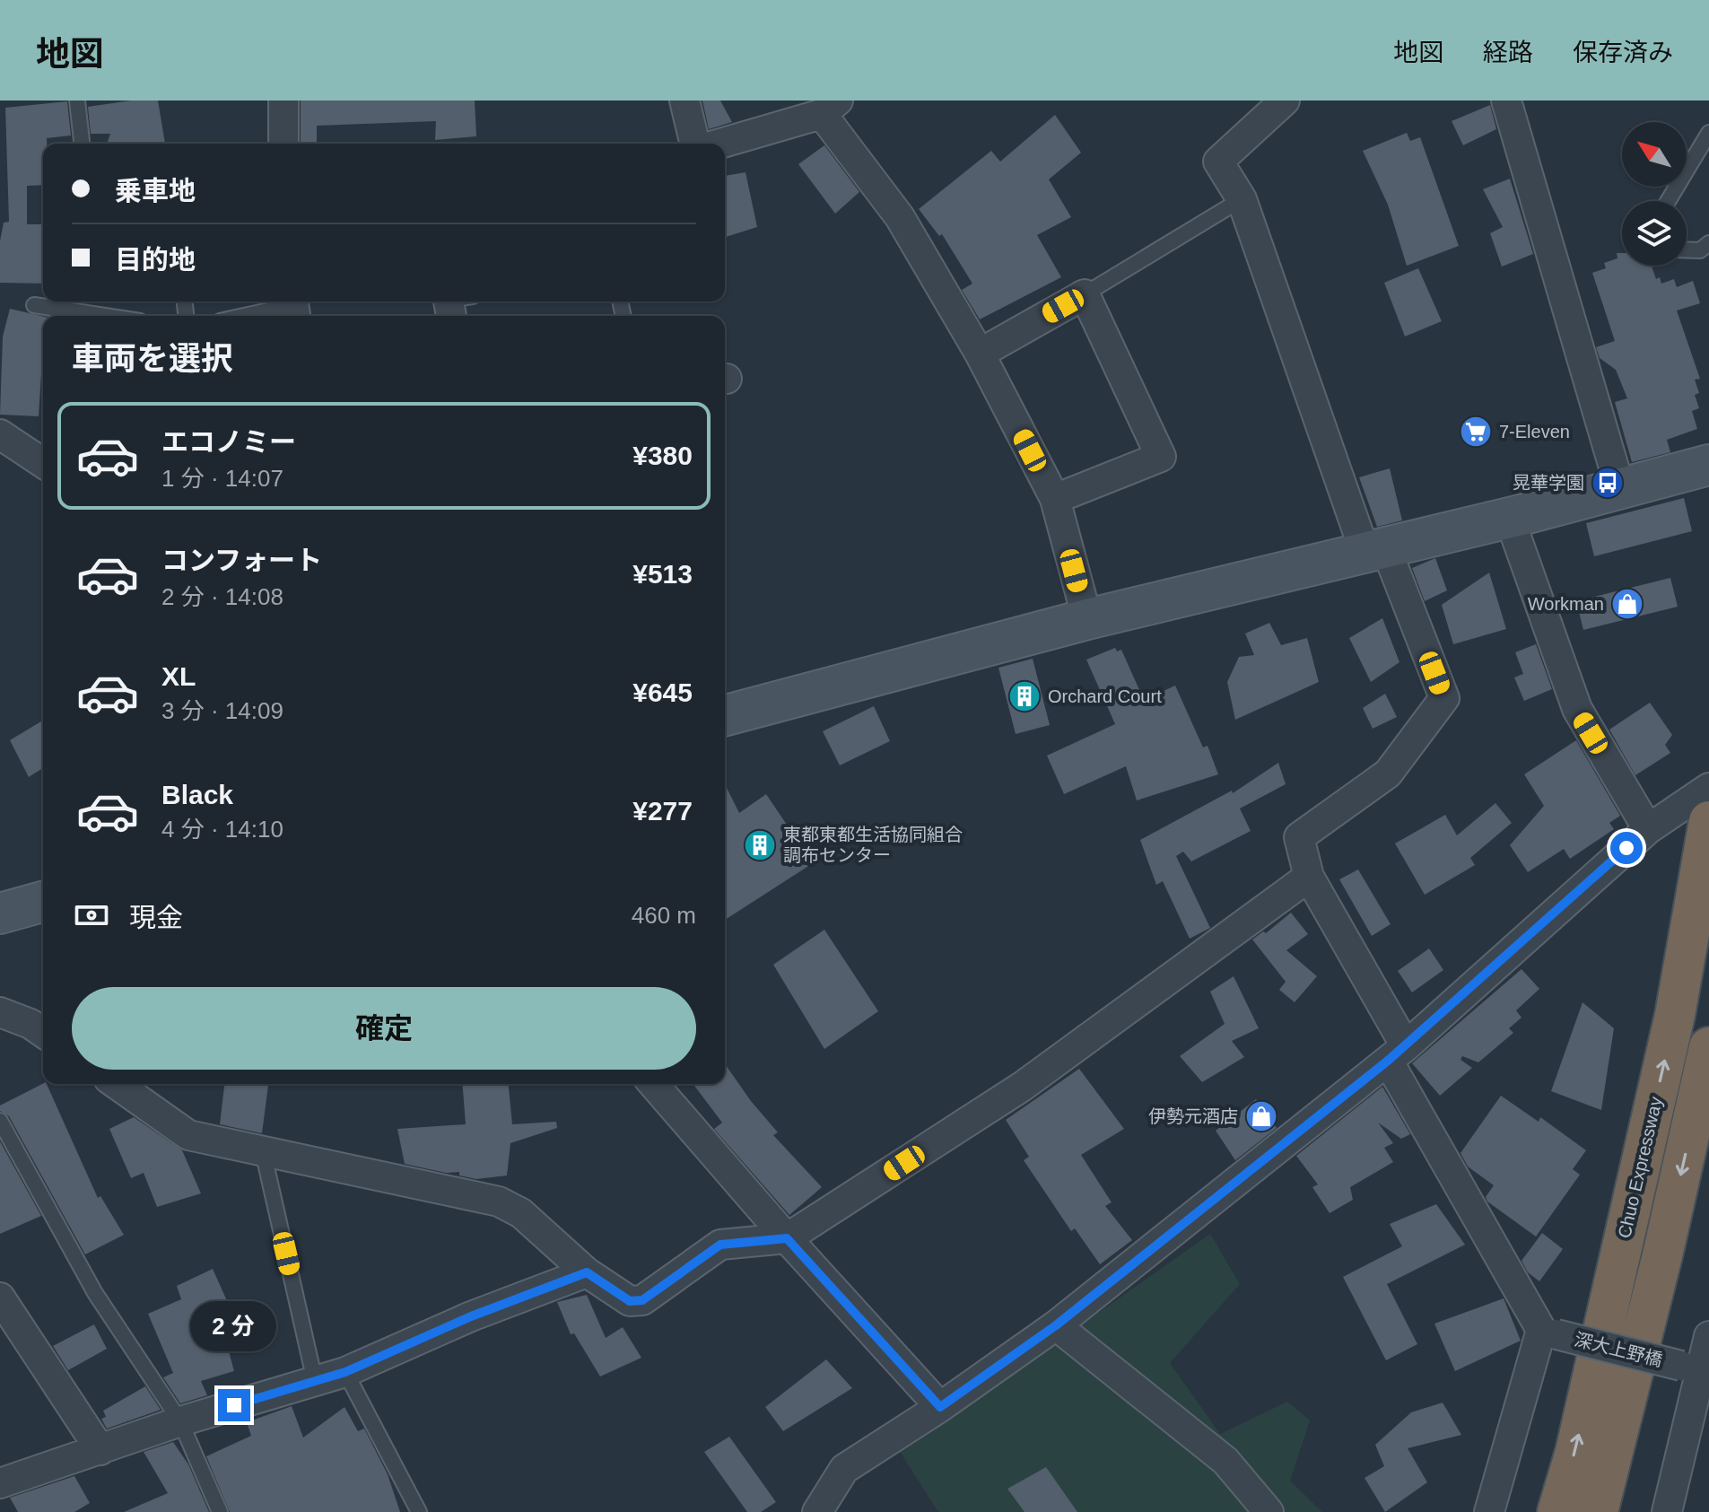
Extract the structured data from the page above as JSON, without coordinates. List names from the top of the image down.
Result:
{
  "streets": {
    "highway": ["Chuo Expressway"],
    "street": ["深大上野橋"]
  },
  "places": {
    "supermarket": ["7-Eleven"],
    "bus stop": ["晃華学園"],
    "shop": ["Workman", "伊勢元酒店"],
    "building": ["Orchard Court", "東都東都生活協同組合 調布センター"]
  },
  "north": "top left",
  "page": {
    "header": "地図",
    "nav": ["地図", "経路", "保存済み"],
    "banner": ["乗車地", "目的地"],
    "heading": "車両を選択",
    "list": [
      {
        "name": "エコノミー",
        "note": "1 分 · 14:07",
        "value": "¥380"
      },
      {
        "name": "コンフォート",
        "note": "2 分 · 14:08",
        "value": "¥513"
      },
      {
        "name": "XL",
        "note": "3 分 · 14:09",
        "value": "¥645"
      },
      {
        "name": "Black",
        "note": "4 分 · 14:10",
        "value": "¥277"
      }
    ],
    "pay": ["現金", "460 m"],
    "buttons": "確定",
    "bubble": "2 分"
  }
}
